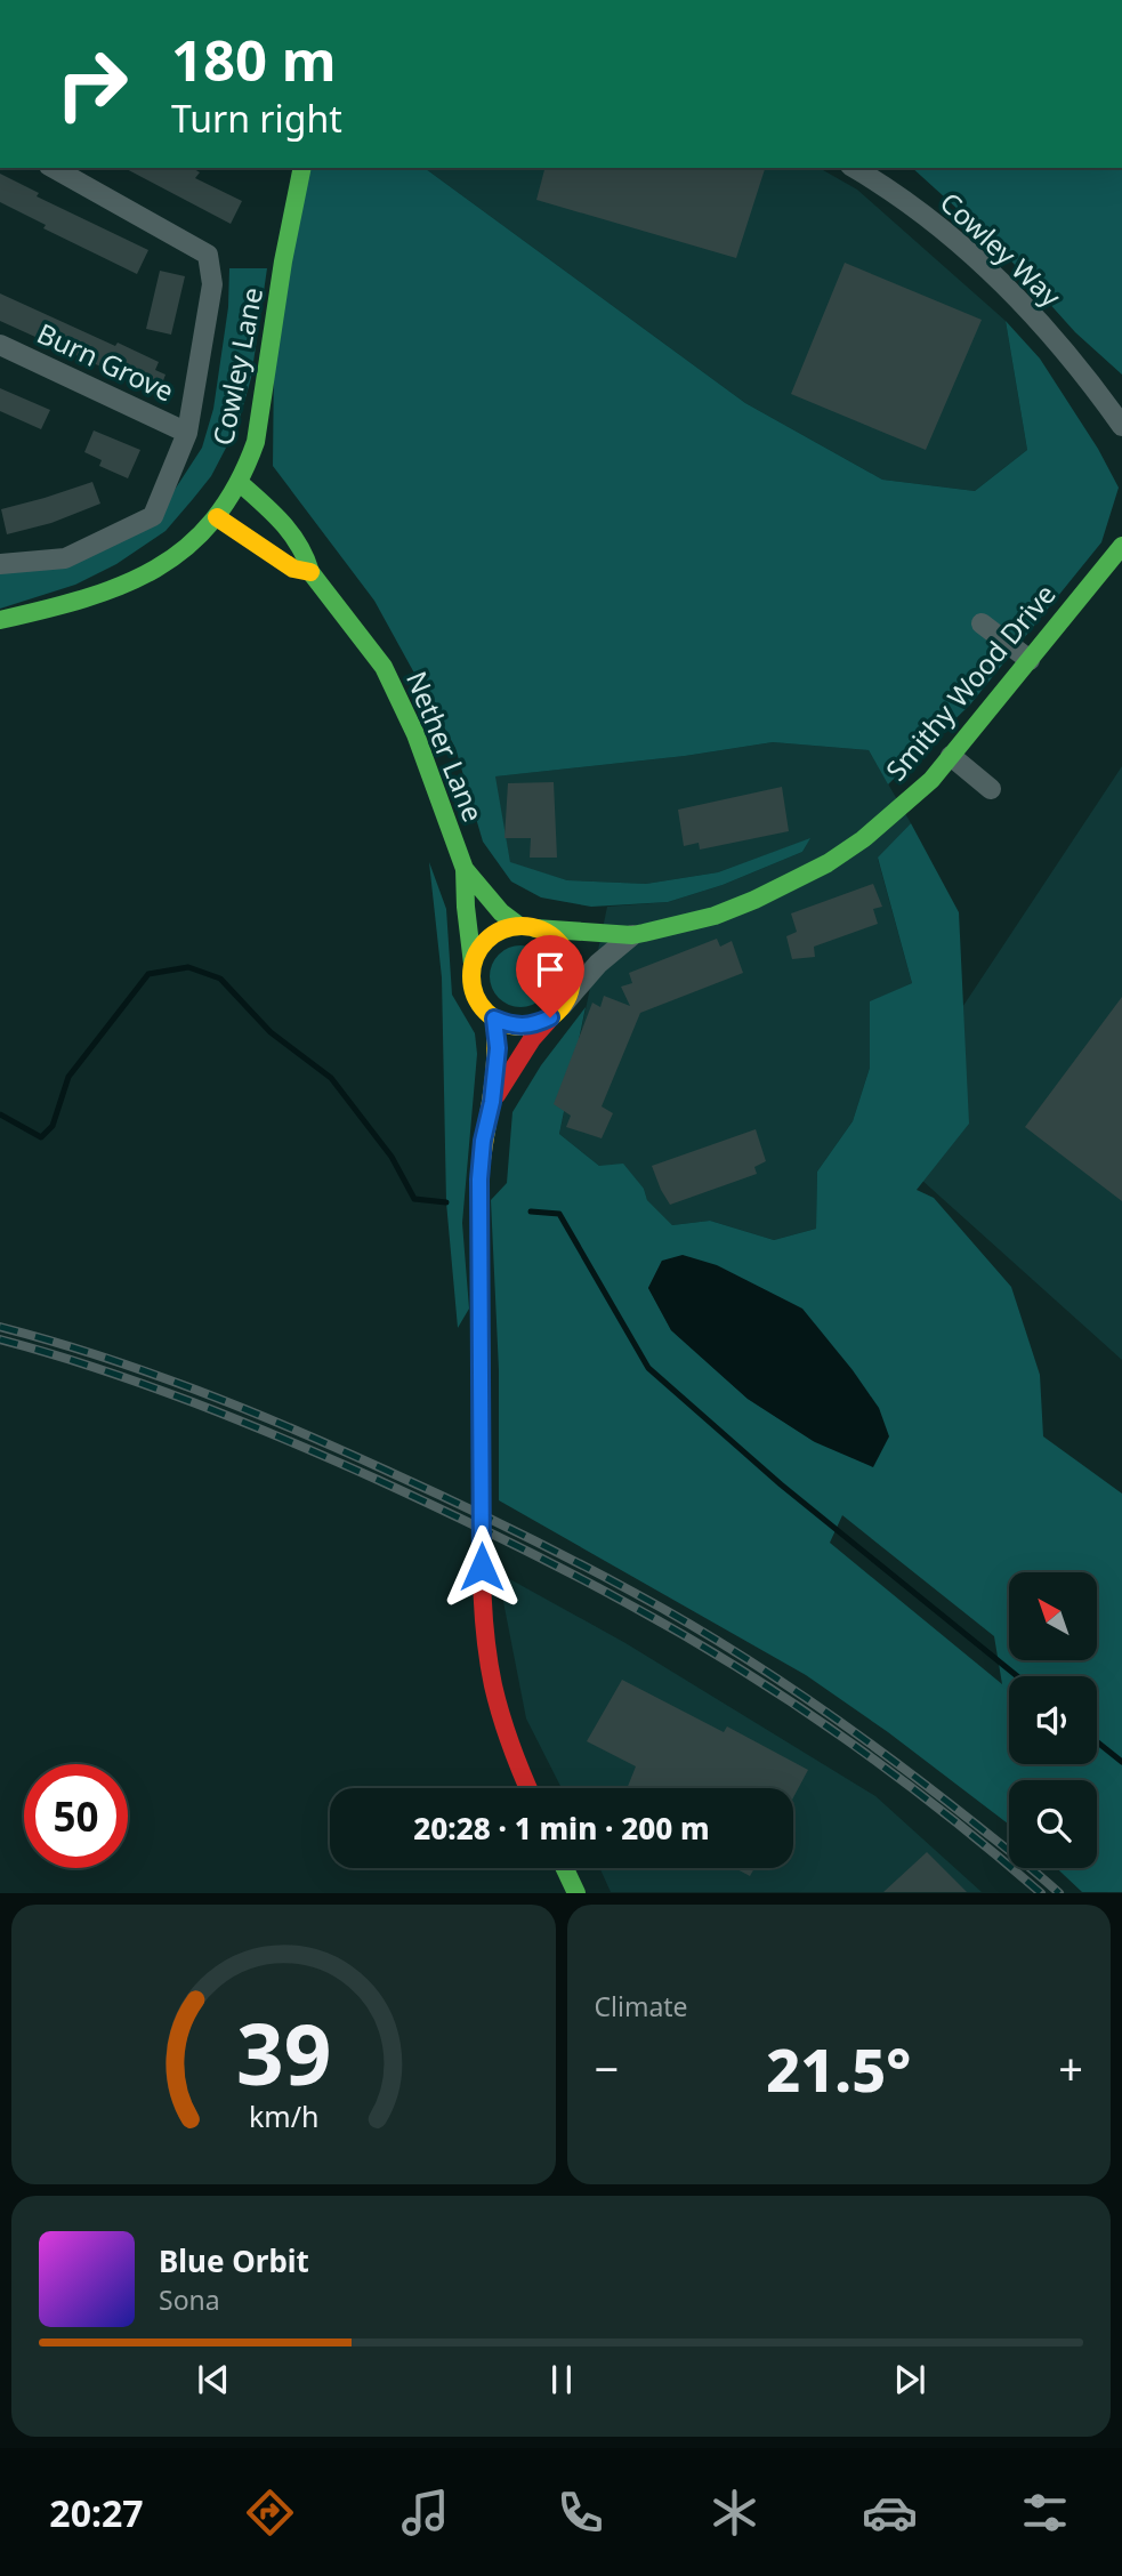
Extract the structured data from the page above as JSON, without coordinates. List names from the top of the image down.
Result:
{
  "streets": {
    "main road": ["Cowley Lane", "Smithy Wood Drive", "Nether Lane"],
    "street": ["Cowley Way", "Burn Grove"]
  },
  "crossings": [
    ["Cowley Lane", "Nether Lane"],
    ["Smithy Wood Drive", "Nether Lane"]
  ],
  "north": "top left",
  "page": {
    "turn": ["180 m", "Turn right"],
    "limit": "50",
    "trip": "20:28 · 1 min · 200 m",
    "tile": "Climate",
    "heat": ["−", "21.5°", "+"],
    "song": ["Blue Orbit", "Sona"],
    "tabs": "20:27",
    "gauge": ["39", "km/h"]
  }
}
